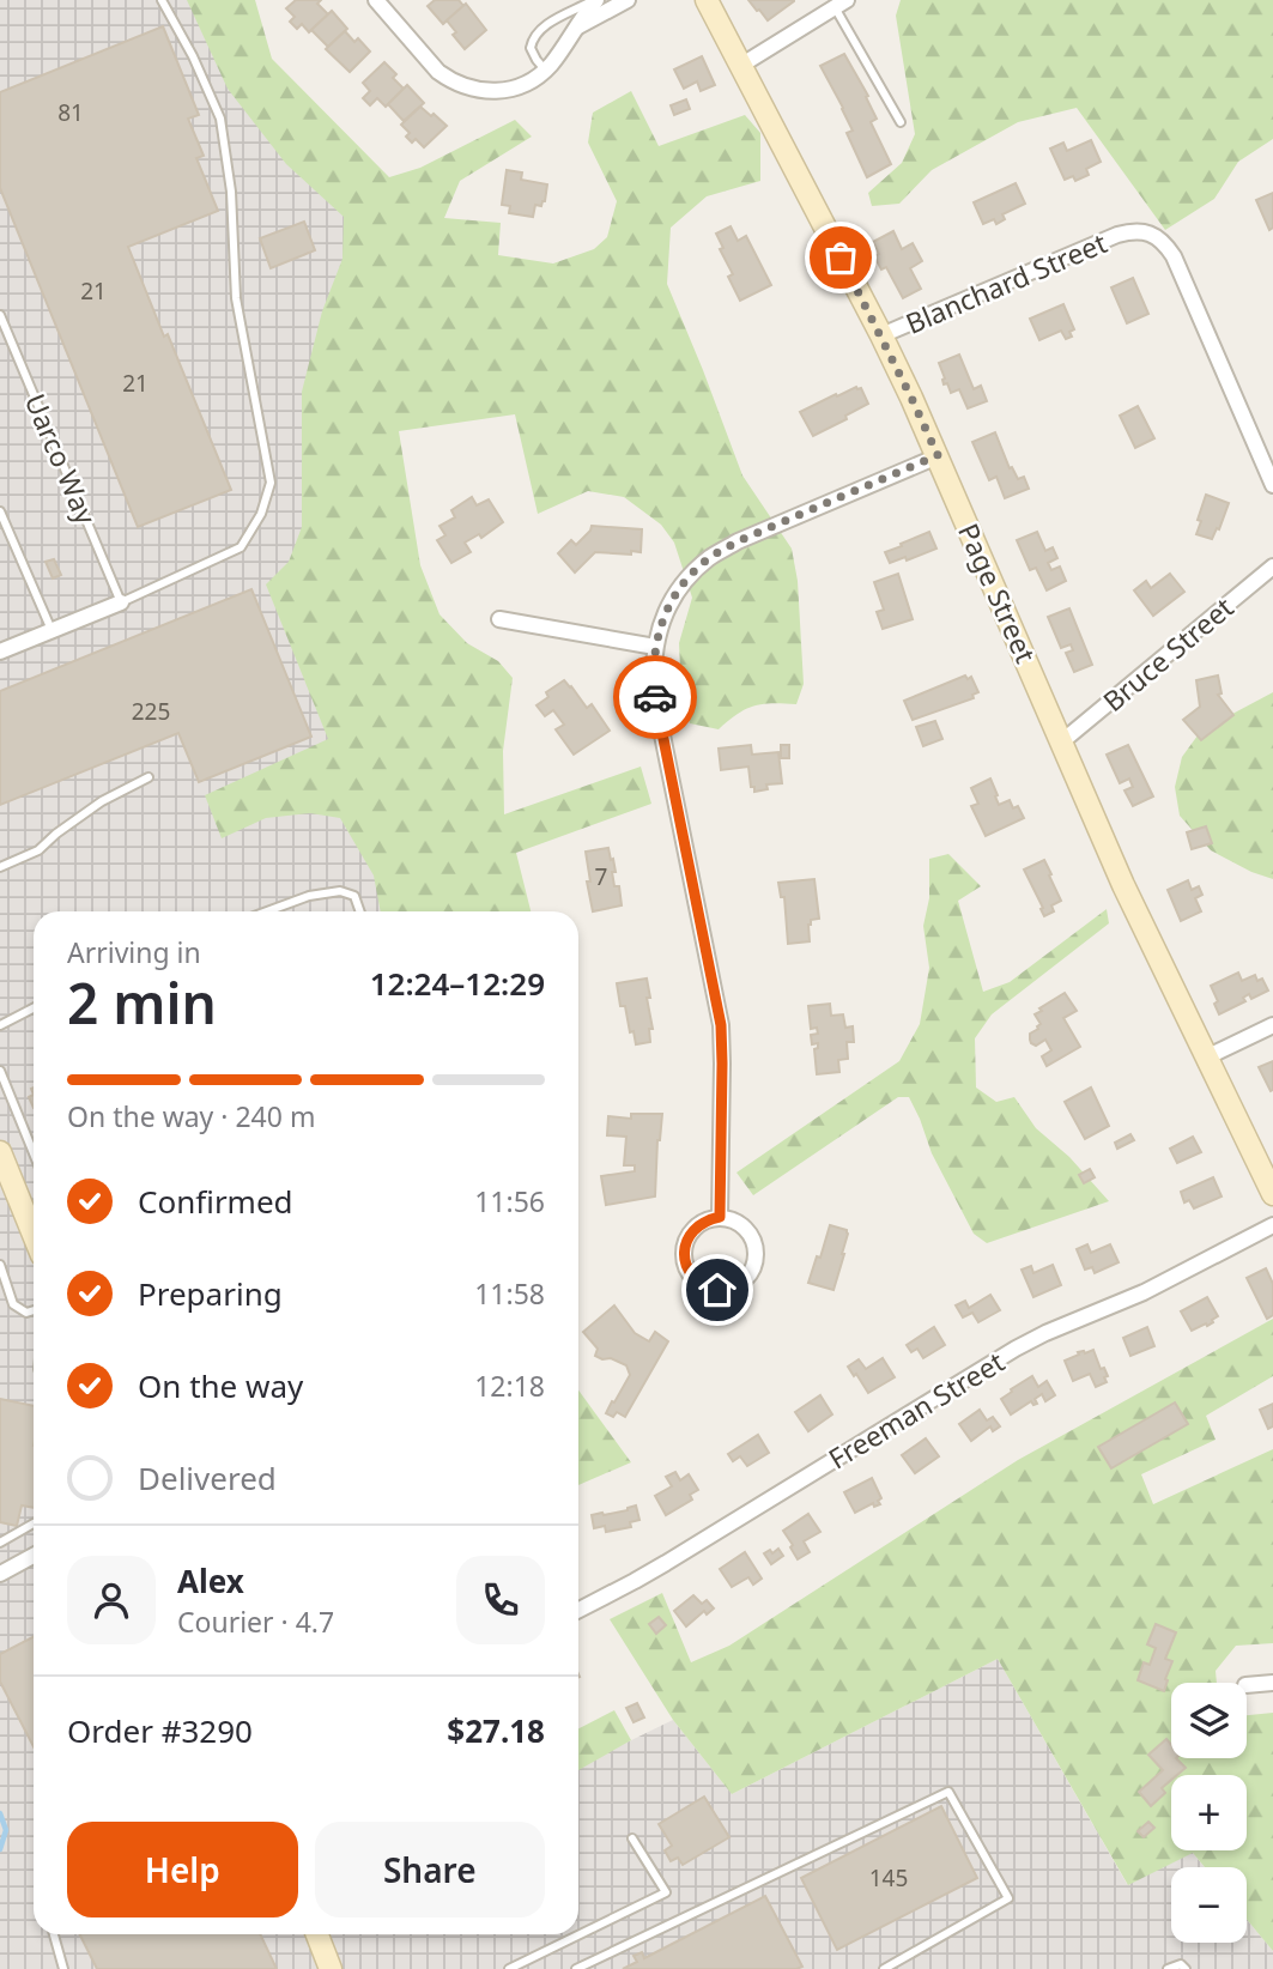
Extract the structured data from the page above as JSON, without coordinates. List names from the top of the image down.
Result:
{
  "streets": {
    "main road": ["Page Street"],
    "street": ["Blanchard Street", "Bruce Street", "Freeman Street"],
    "lane": ["Uarco Way"]
  },
  "crossings": [
    ["Blanchard Street", "Page Street"],
    ["Page Street", "Bruce Street"]
  ],
  "house_numbers": [
    "81",
    "21",
    "21",
    "225",
    "7",
    "145"
  ],
  "page": {
    "heading": ["2 min", "Arriving in", "12:24–12:29"],
    "panel": [
      "Alex",
      "Courier · 4.7",
      "Order #3290",
      "$27.18"
    ],
    "bar": "On the way · 240 m",
    "list": [
      ["Confirmed", "11:56"],
      ["Preparing", "11:58"],
      ["On the way", "12:18"],
      "Delivered"
    ],
    "map_buttons": ["+", "−"],
    "buttons": ["Help", "Share"]
  }
}
